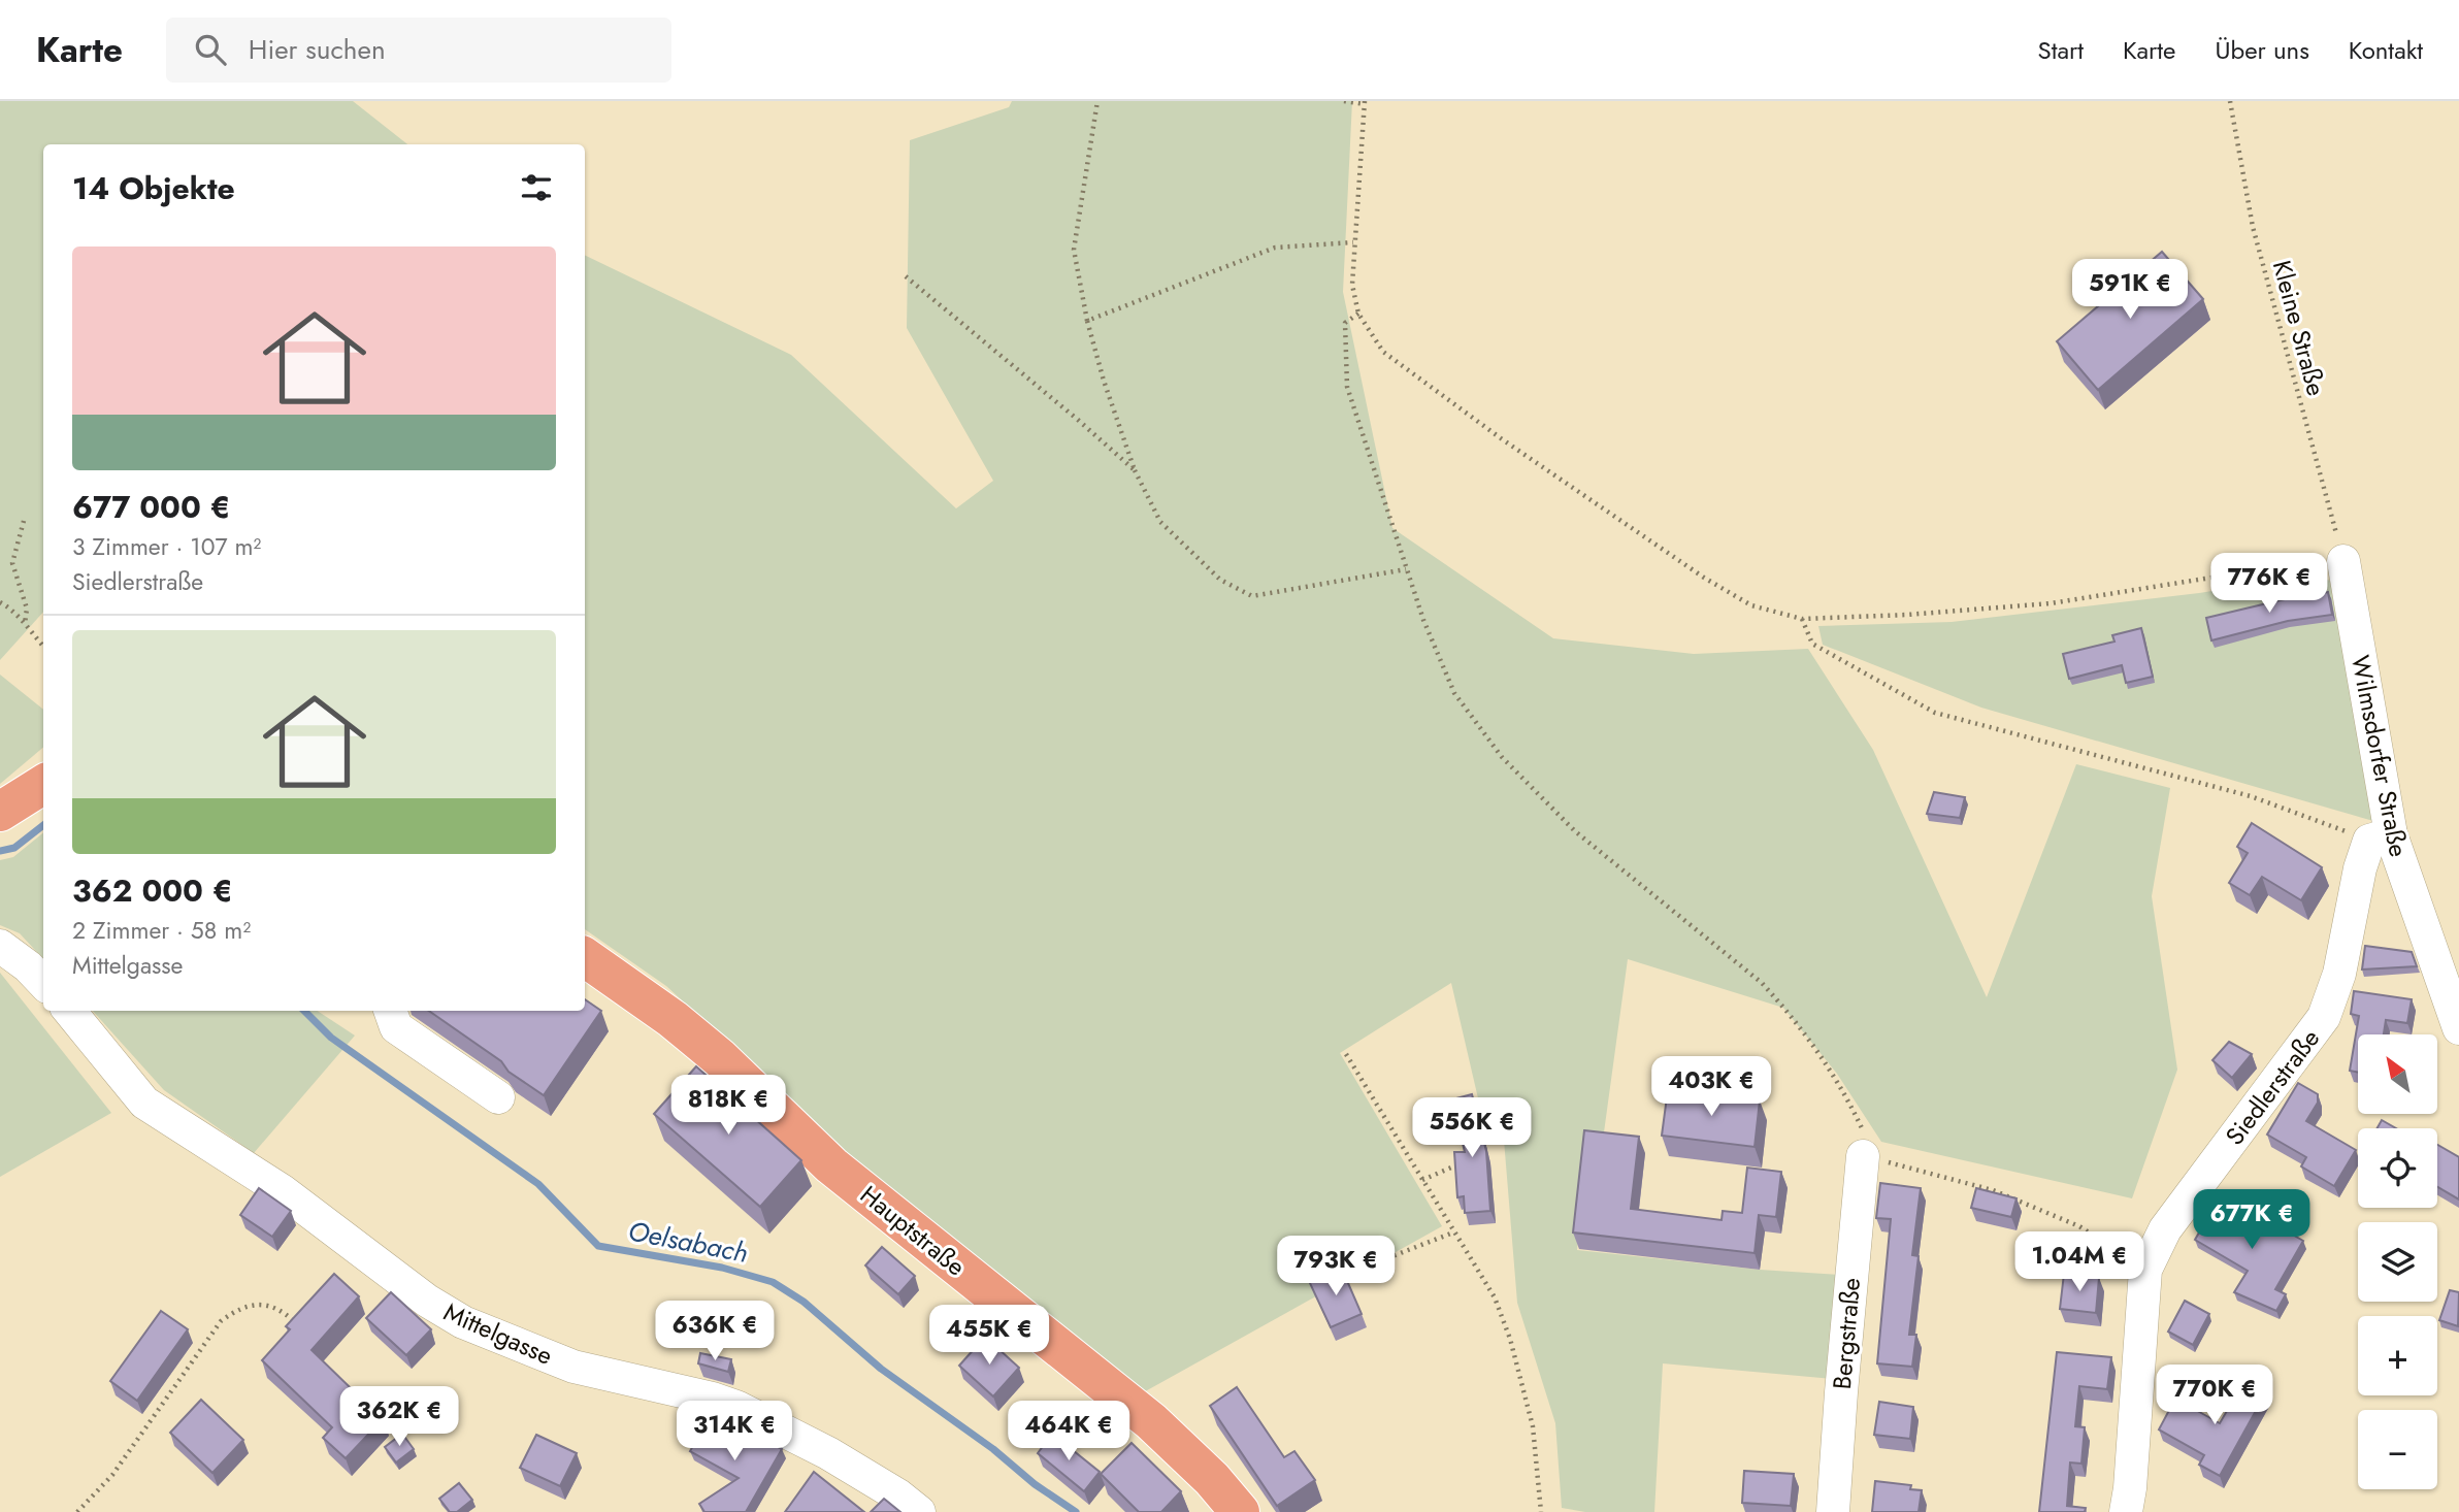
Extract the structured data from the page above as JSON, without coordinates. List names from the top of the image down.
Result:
{
  "streets": {
    "main road": ["Hauptstraße"],
    "street": [
      "Wilmsdorfer Straße",
      "Siedlerstraße",
      "Mittelgasse",
      "Bergstraße"
    ],
    "path": ["Kleine Straße"]
  },
  "crossings": [
    ["Kleine Straße", "Wilmsdorfer Straße"],
    ["Wilmsdorfer Straße", "Siedlerstraße"]
  ],
  "water": ["Oelsabach"],
  "north": "top left",
  "page": {
    "header": "Karte",
    "search": "Hier suchen",
    "nav": [
      "Start",
      "Karte",
      "Über uns",
      "Kontakt"
    ],
    "heading": "14 Objekte",
    "list": [
      {
        "name": "677 000 €",
        "note": "3 Zimmer · 107 m² · Siedlerstraße"
      },
      {
        "name": "362 000 €",
        "note": "2 Zimmer · 58 m² · Mittelgasse"
      }
    ],
    "price": [
      "591K €",
      "776K €",
      "403K €",
      "818K €",
      "556K €",
      "677K €",
      "1.04M €",
      "793K €",
      "636K €",
      "455K €",
      "770K €",
      "362K €",
      "314K €",
      "464K €"
    ],
    "map_buttons": ["+", "−"]
  }
}
